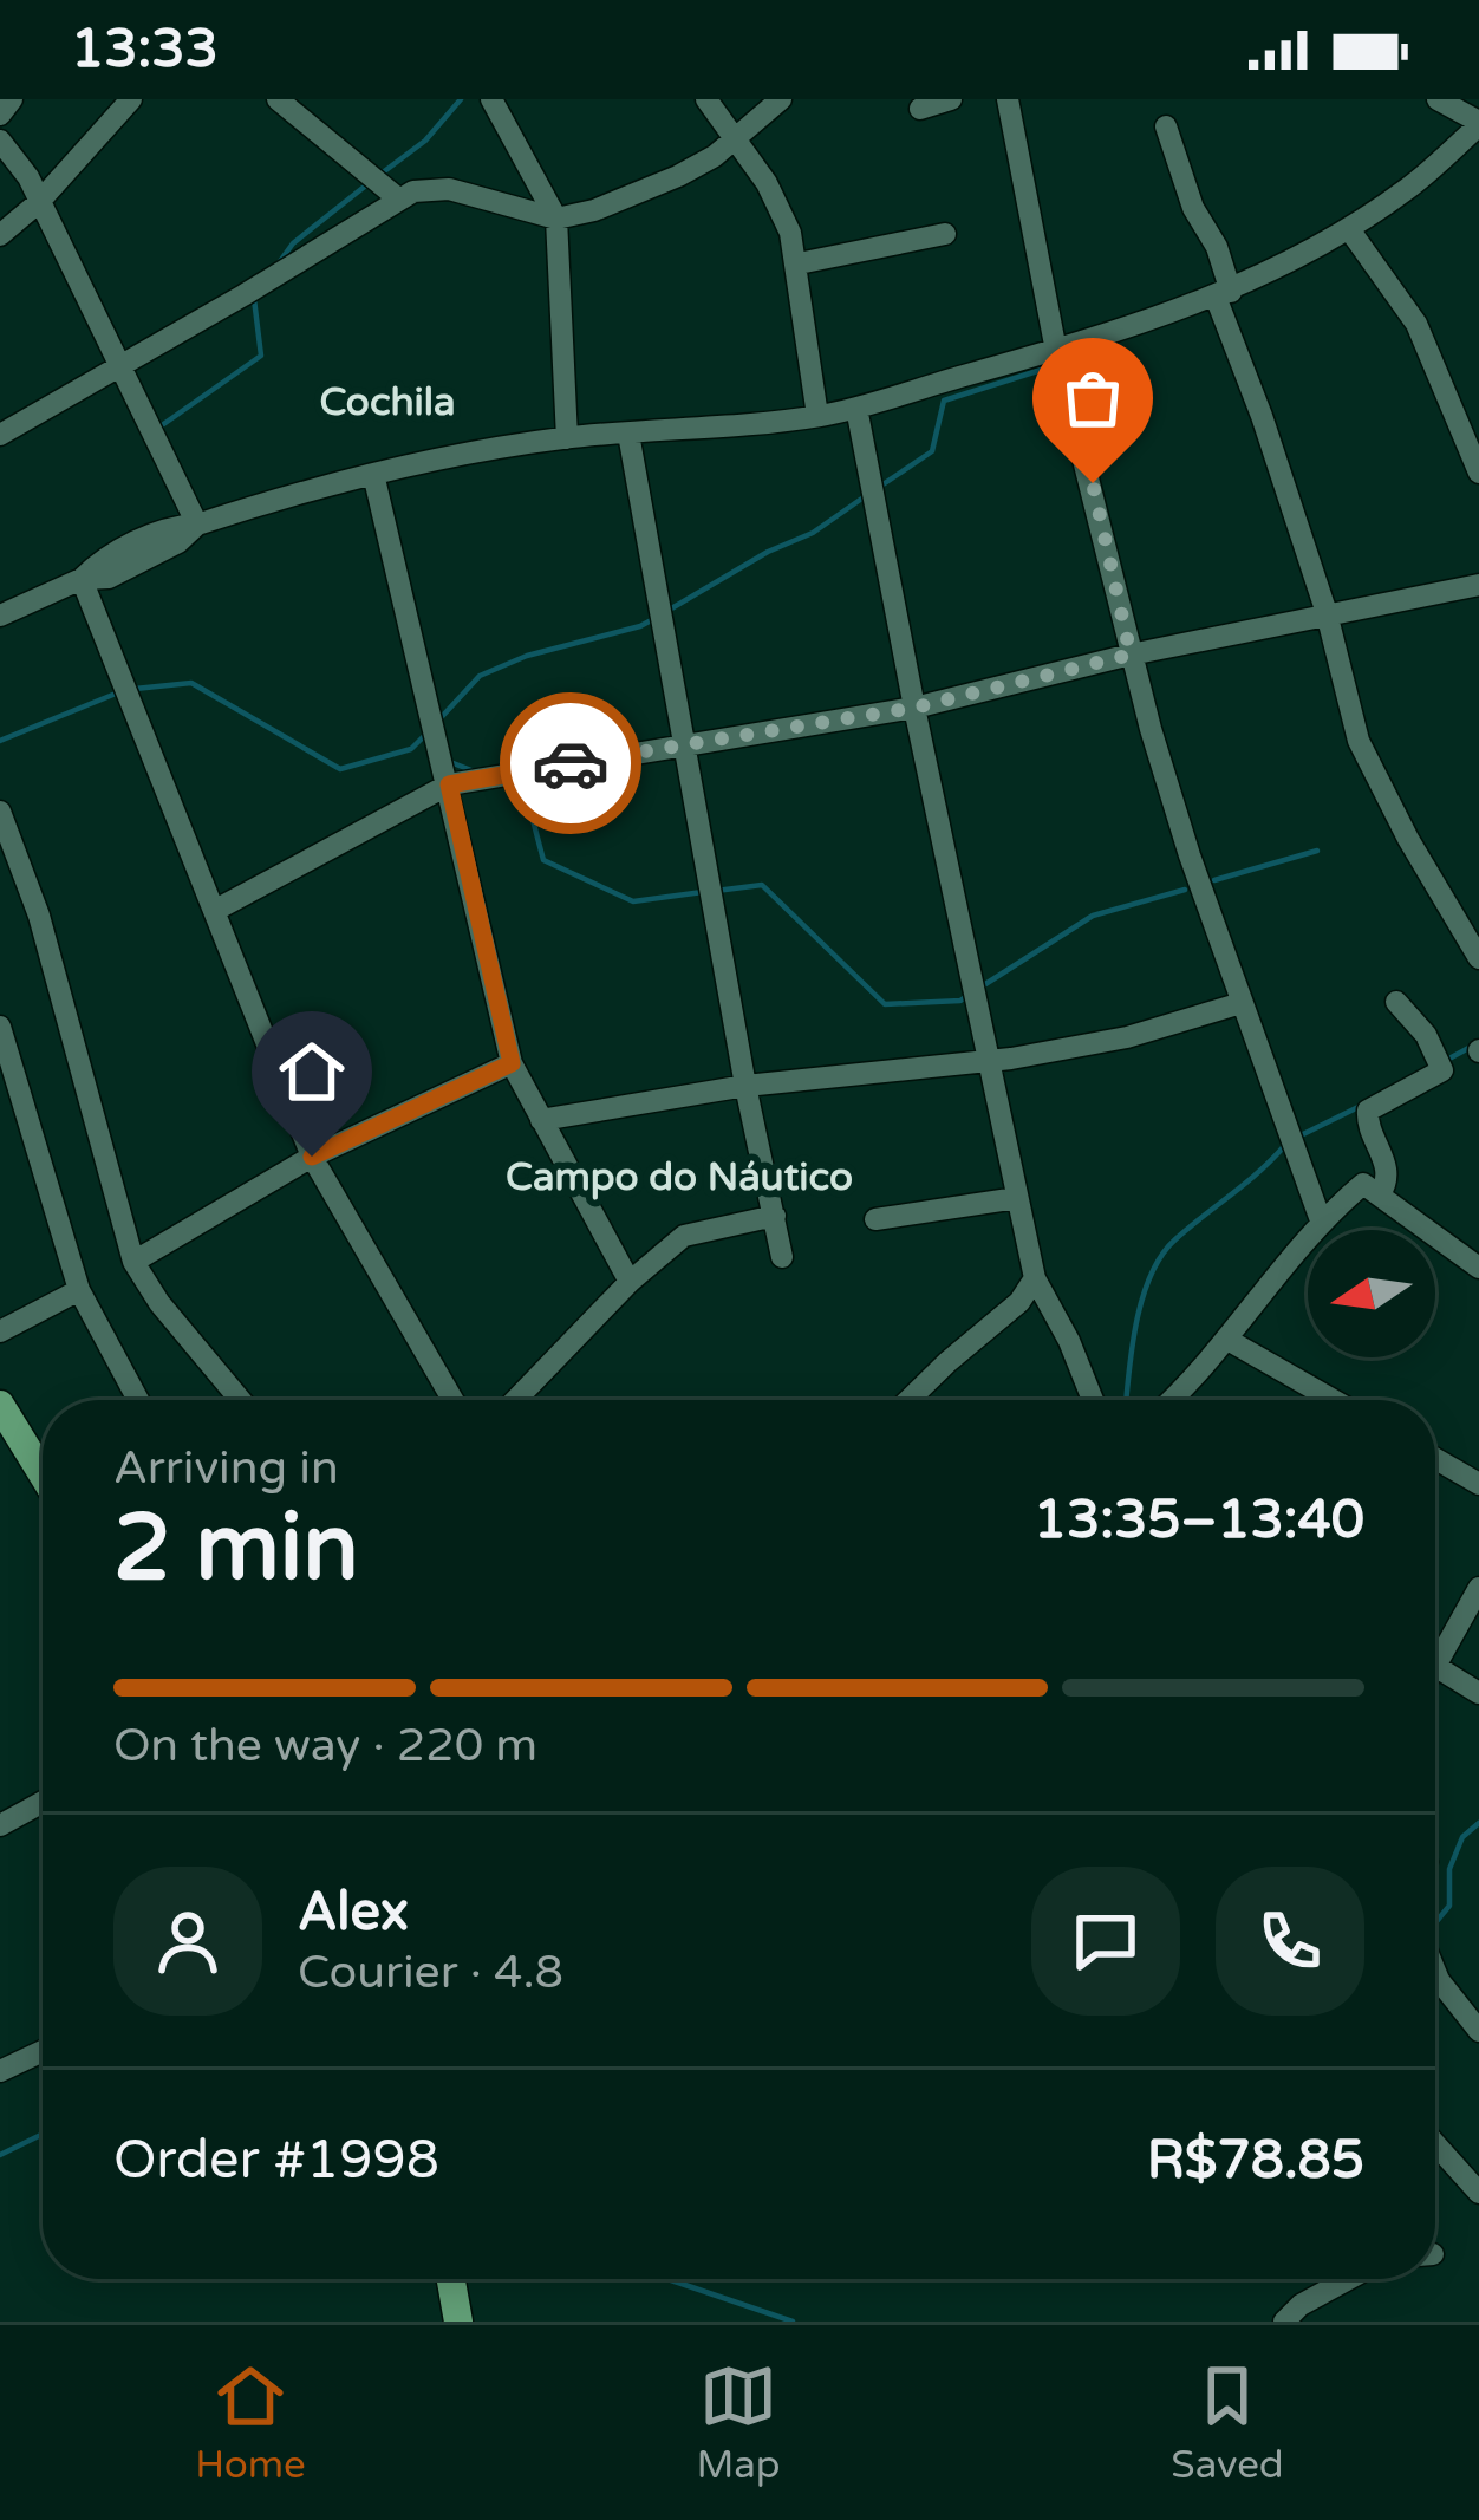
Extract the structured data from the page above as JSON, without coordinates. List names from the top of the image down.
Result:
{
  "districts": ["Cochila", "Campo do Náutico"],
  "north": "left",
  "page": {
    "status": "13:33",
    "heading": ["2 min", "Arriving in", "13:35–13:40"],
    "panel": [
      "Alex",
      "Courier · 4.8",
      "Order #1998",
      "R$78.85"
    ],
    "bar": "On the way · 220 m",
    "tabs": ["Home", "Map", "Saved"]
  }
}
